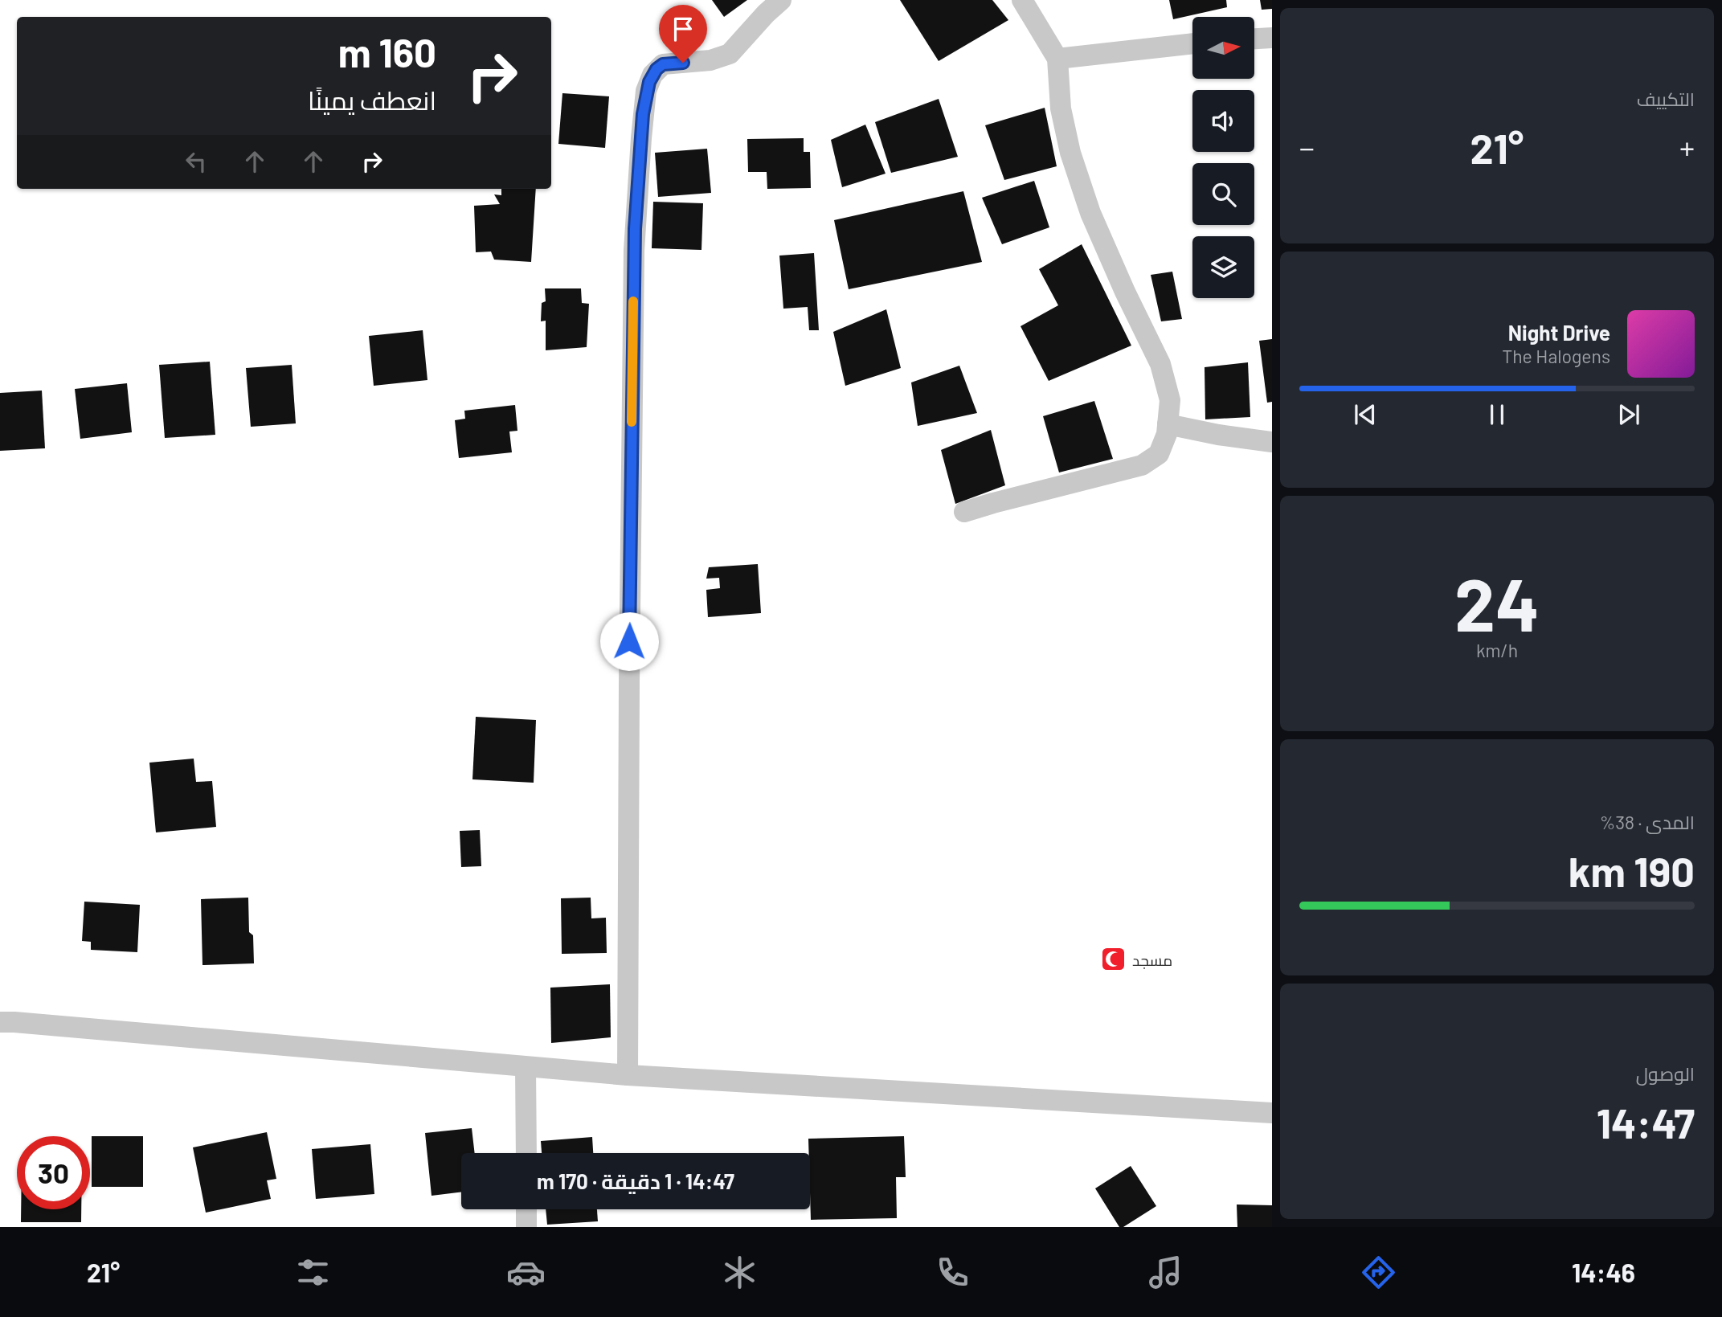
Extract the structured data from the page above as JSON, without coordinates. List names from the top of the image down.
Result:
{
  "places": {
    "mosque": ["مسجد"]
  },
  "north": "right",
  "page": {
    "tile": [
      "التكييف",
      ["24", "km/h"],
      ["المدى · 38%", "190 km"],
      ["الوصول", "14:47"]
    ],
    "turn": ["160 m", "انعطف يمينًا"],
    "heat": ["−", "21°", "+"],
    "song": ["Night Drive", "The Halogens"],
    "limit": "30",
    "trip": "14:47 · 1 دقيقة · 170 m",
    "tabs": ["14:46", "21°"]
  }
}
